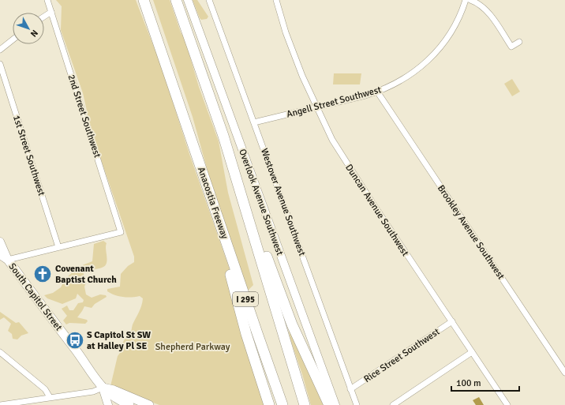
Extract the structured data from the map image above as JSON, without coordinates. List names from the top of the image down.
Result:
{
  "streets": {
    "highway": ["Anacostia Freeway", "I 295"],
    "main road": ["South Capitol Street"],
    "street": [
      "Angell Street Southwest",
      "2nd Street Southwest",
      "1st Street Southwest",
      "Overlook Avenue Southwest",
      "Westover Avenue Southwest",
      "Duncan Avenue Southwest",
      "Brookley Avenue Southwest",
      "Rice Street Southwest"
    ]
  },
  "crossings": [
    ["Angell Street Southwest", "Westover Avenue Southwest"],
    ["Angell Street Southwest", "Duncan Avenue Southwest"],
    ["Angell Street Southwest", "Brookley Avenue Southwest"],
    ["2nd Street Southwest", "1st Street Southwest"],
    ["Westover Avenue Southwest", "Rice Street Southwest"],
    ["Duncan Avenue Southwest", "Rice Street Southwest"]
  ],
  "parks": ["Shepherd Parkway"],
  "places": {
    "church": ["Covenant Baptist Church"],
    "bus stop": ["S Capitol St SW at Halley Pl SE"]
  },
  "scale_bar": "100 m",
  "north": "bottom right"
}
